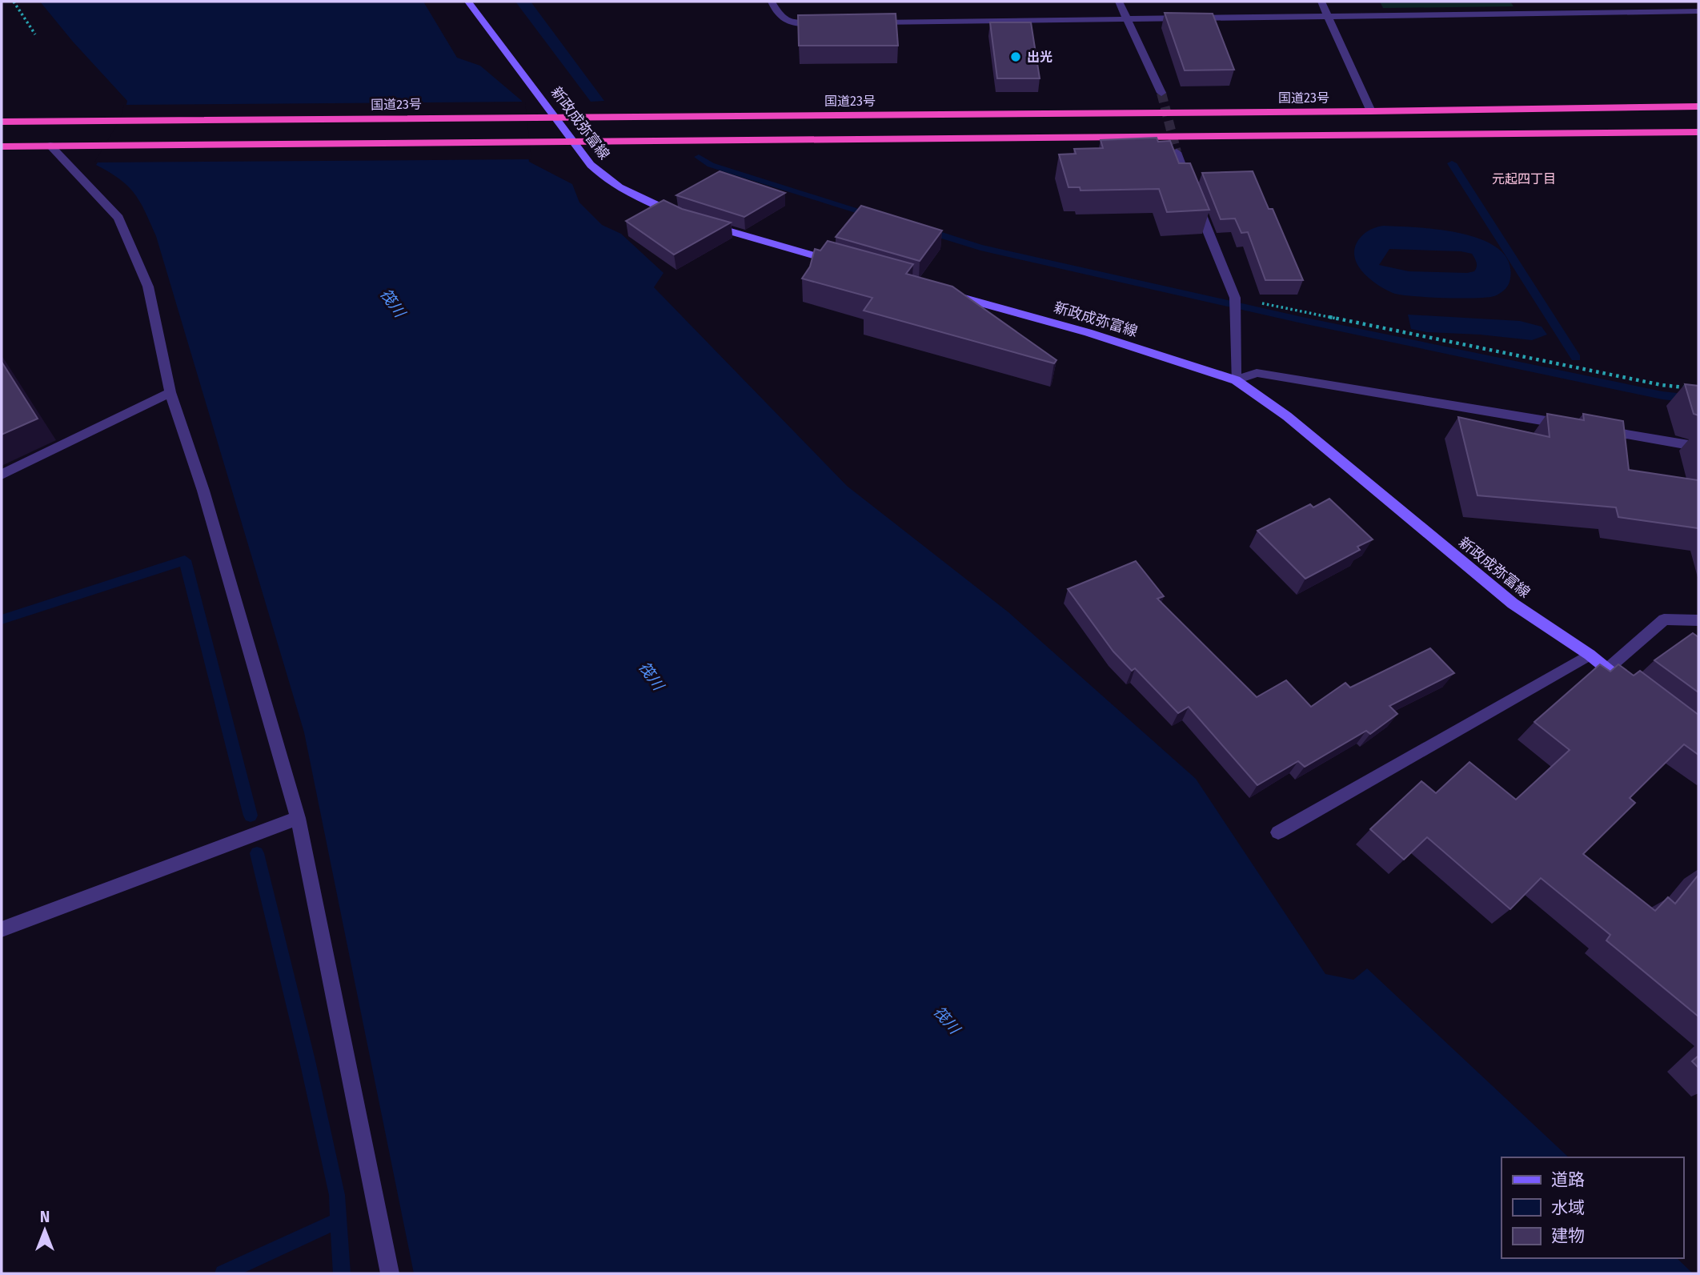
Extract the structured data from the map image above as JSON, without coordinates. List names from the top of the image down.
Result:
{
  "streets": {
    "highway": ["国道23号"],
    "main road": ["新政成弥富線"]
  },
  "crossings": [
    ["国道23号", "新政成弥富線"]
  ],
  "districts": ["元起四丁目"],
  "water": ["筏川"],
  "places": ["出光"],
  "legend": ["道路", "水域", "建物"],
  "north": "top"
}
